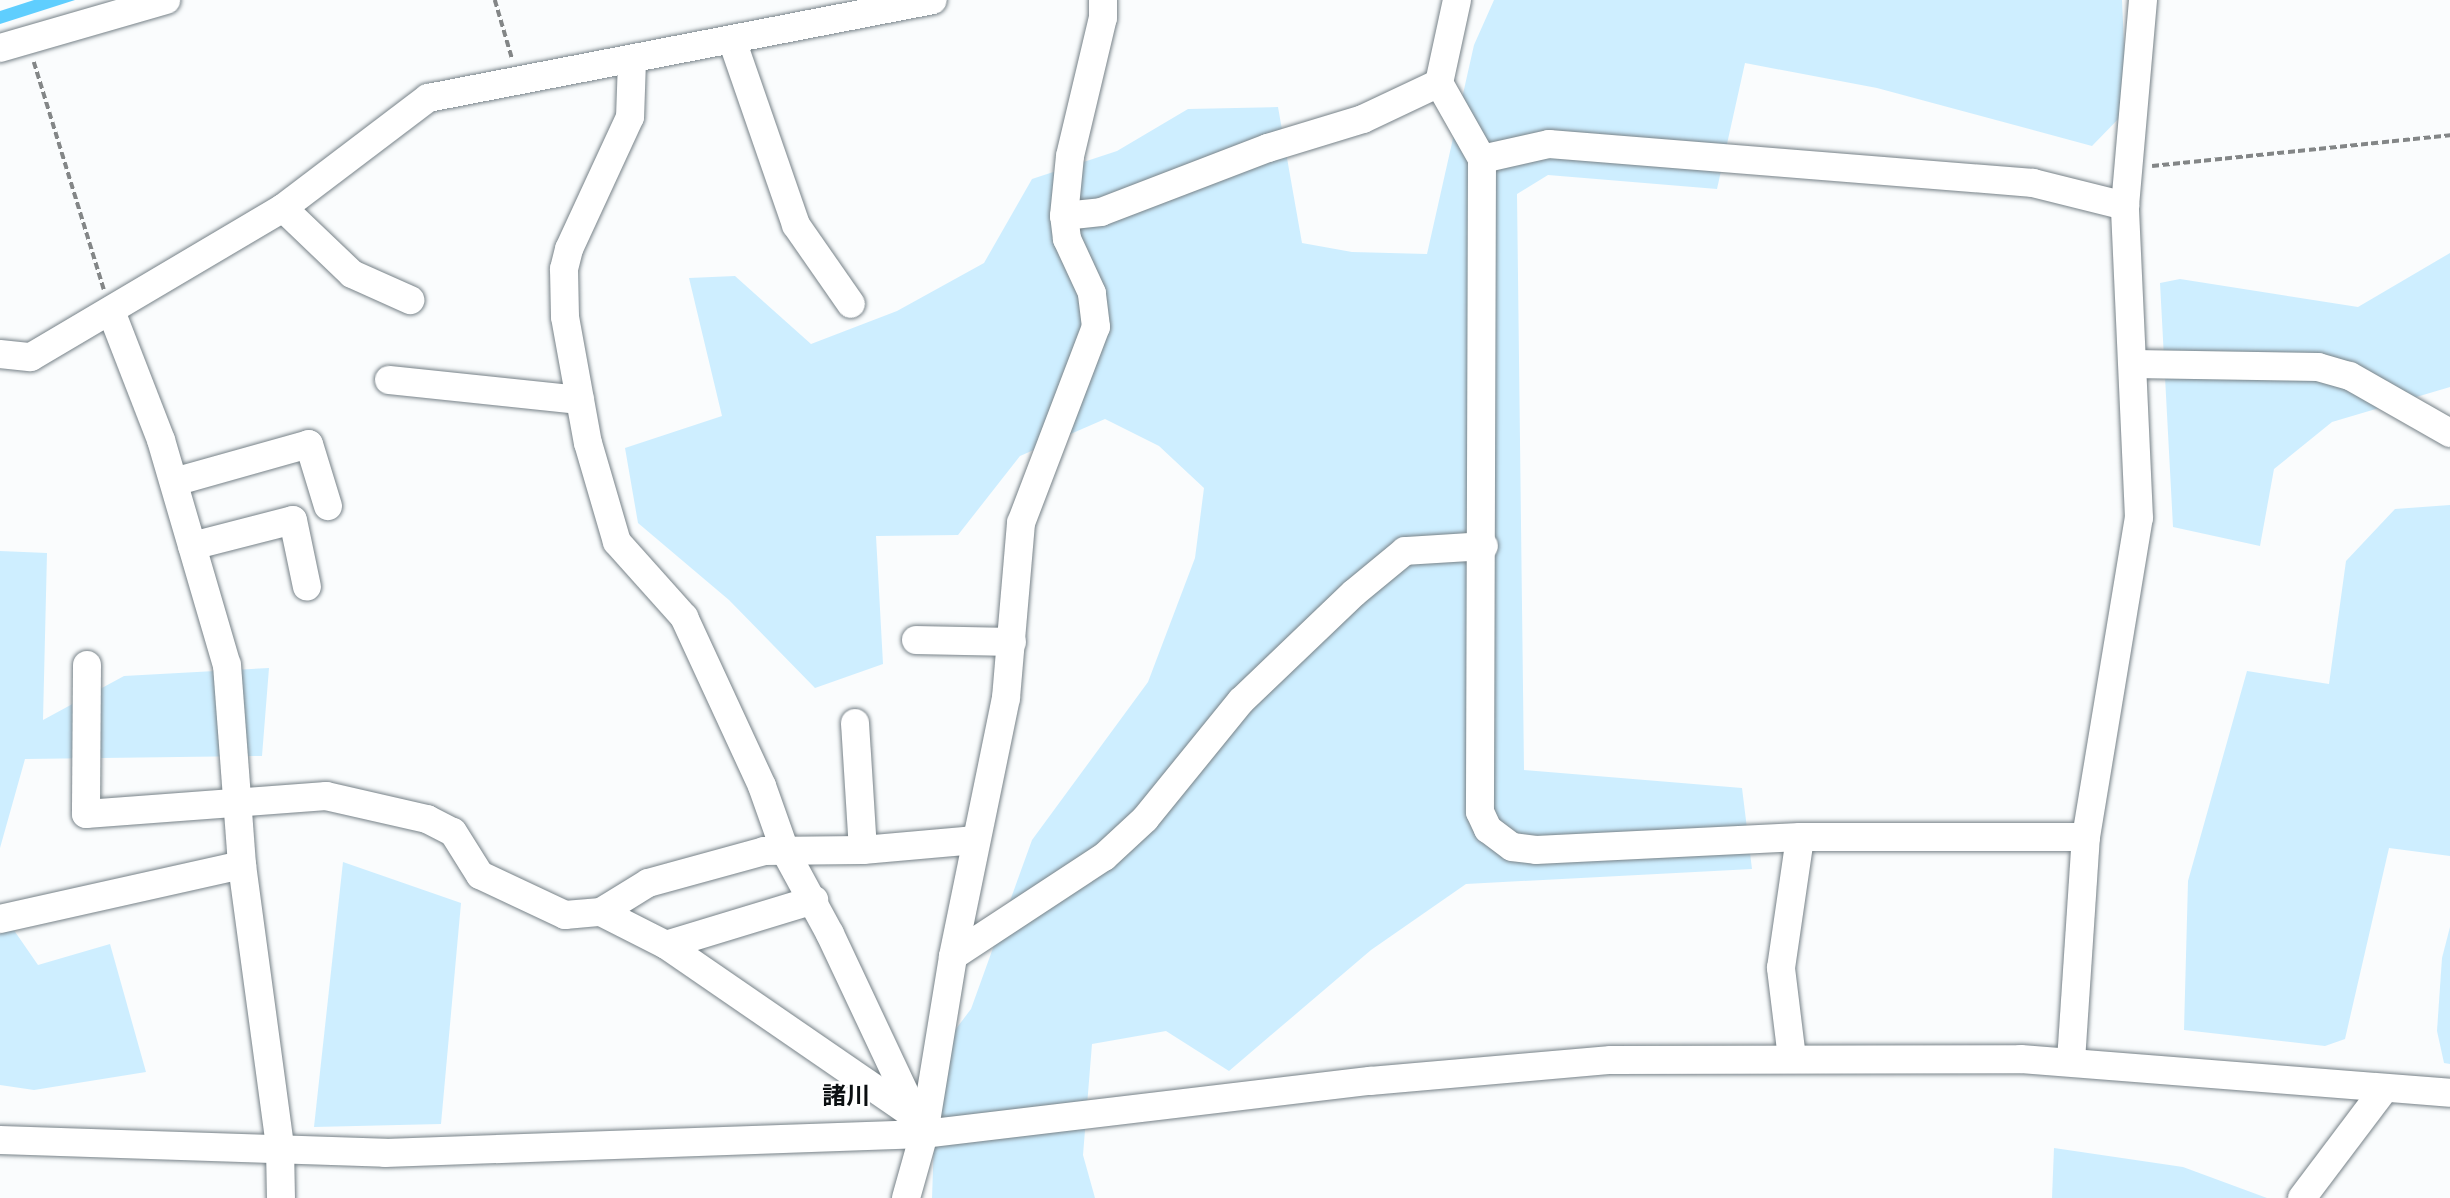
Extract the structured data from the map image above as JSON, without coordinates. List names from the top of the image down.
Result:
{
  "districts": ["諸川"]
}
